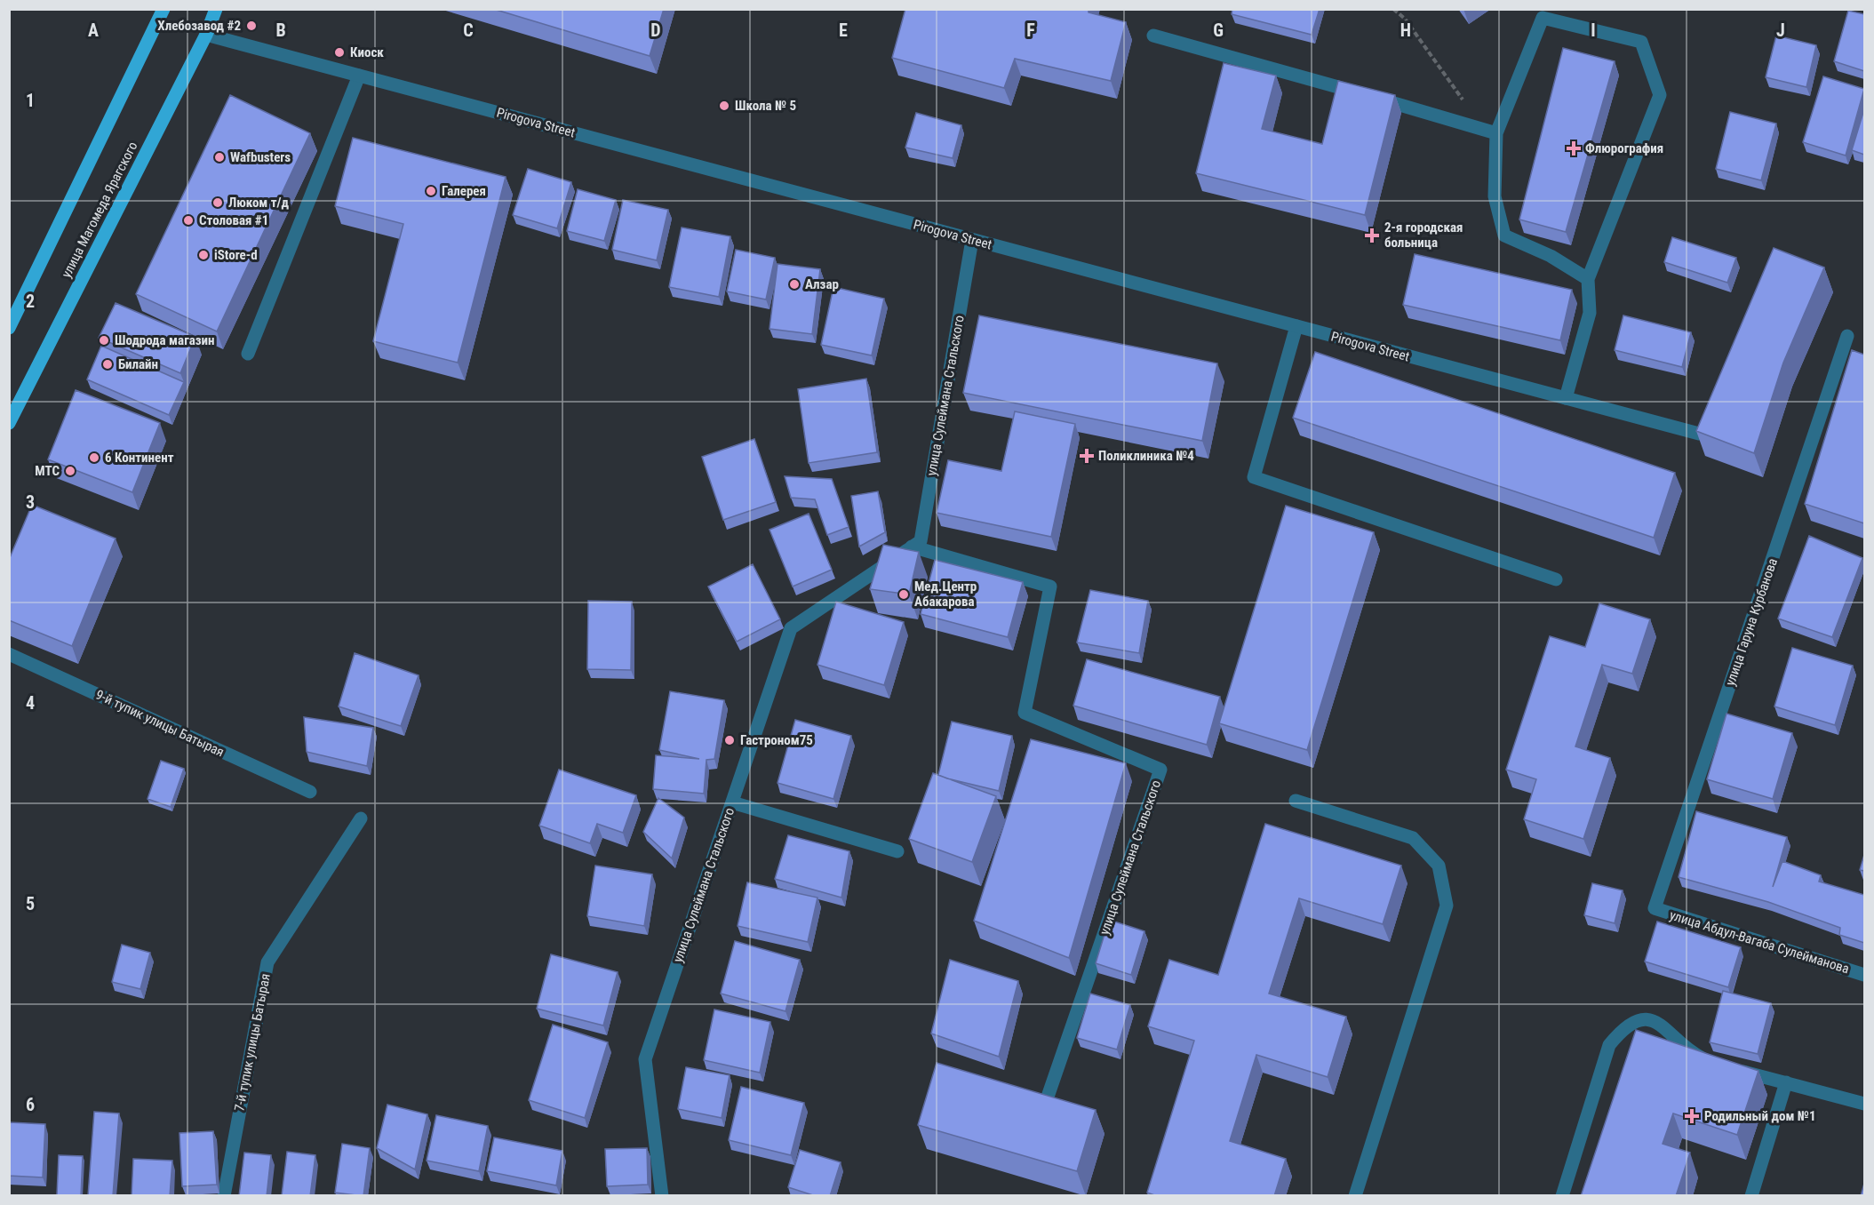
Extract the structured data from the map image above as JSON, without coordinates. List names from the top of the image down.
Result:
{
  "streets": {
    "main road": ["улица Магомеда Ярагского"],
    "street": [
      "Pirogova Street",
      "улица Сулеймана Стальского",
      "улица Гаруна Курбанова",
      "9-й тупик улицы Батырая",
      "улица Абдул-Вагаба Сулейманова",
      "7-й тупик улицы Батырая"
    ]
  },
  "crossings": [
    ["Pirogova Street", "улица Магомеда Ярагского"],
    ["Pirogova Street", "улица Сулеймана Стальского"],
    ["улица Гаруна Курбанова", "улица Абдул-Вагаба Сулейманова"]
  ],
  "places": {
    "other": [
      "Хлебозавод #2",
      "Киоск",
      "Школа № 5",
      "Wafbusters",
      "Галерея",
      "Люком т/д",
      "Столовая #1",
      "iStore-d",
      "Алзар",
      "Шодрода магазин",
      "Билайн",
      "6 Континент",
      "МТС",
      "Мед.Центр Абакарова",
      "Гастроном75"
    ],
    "health": [
      "Флюрография",
      "2-я городская больница",
      "Поликлиника №4",
      "Родильный дом №1"
    ]
  },
  "grid": {
    "columns": [
      "A",
      "B",
      "C",
      "D",
      "E",
      "F",
      "G",
      "H",
      "I",
      "J"
    ],
    "rows": [
      "1",
      "2",
      "3",
      "4",
      "5",
      "6"
    ]
  }
}
